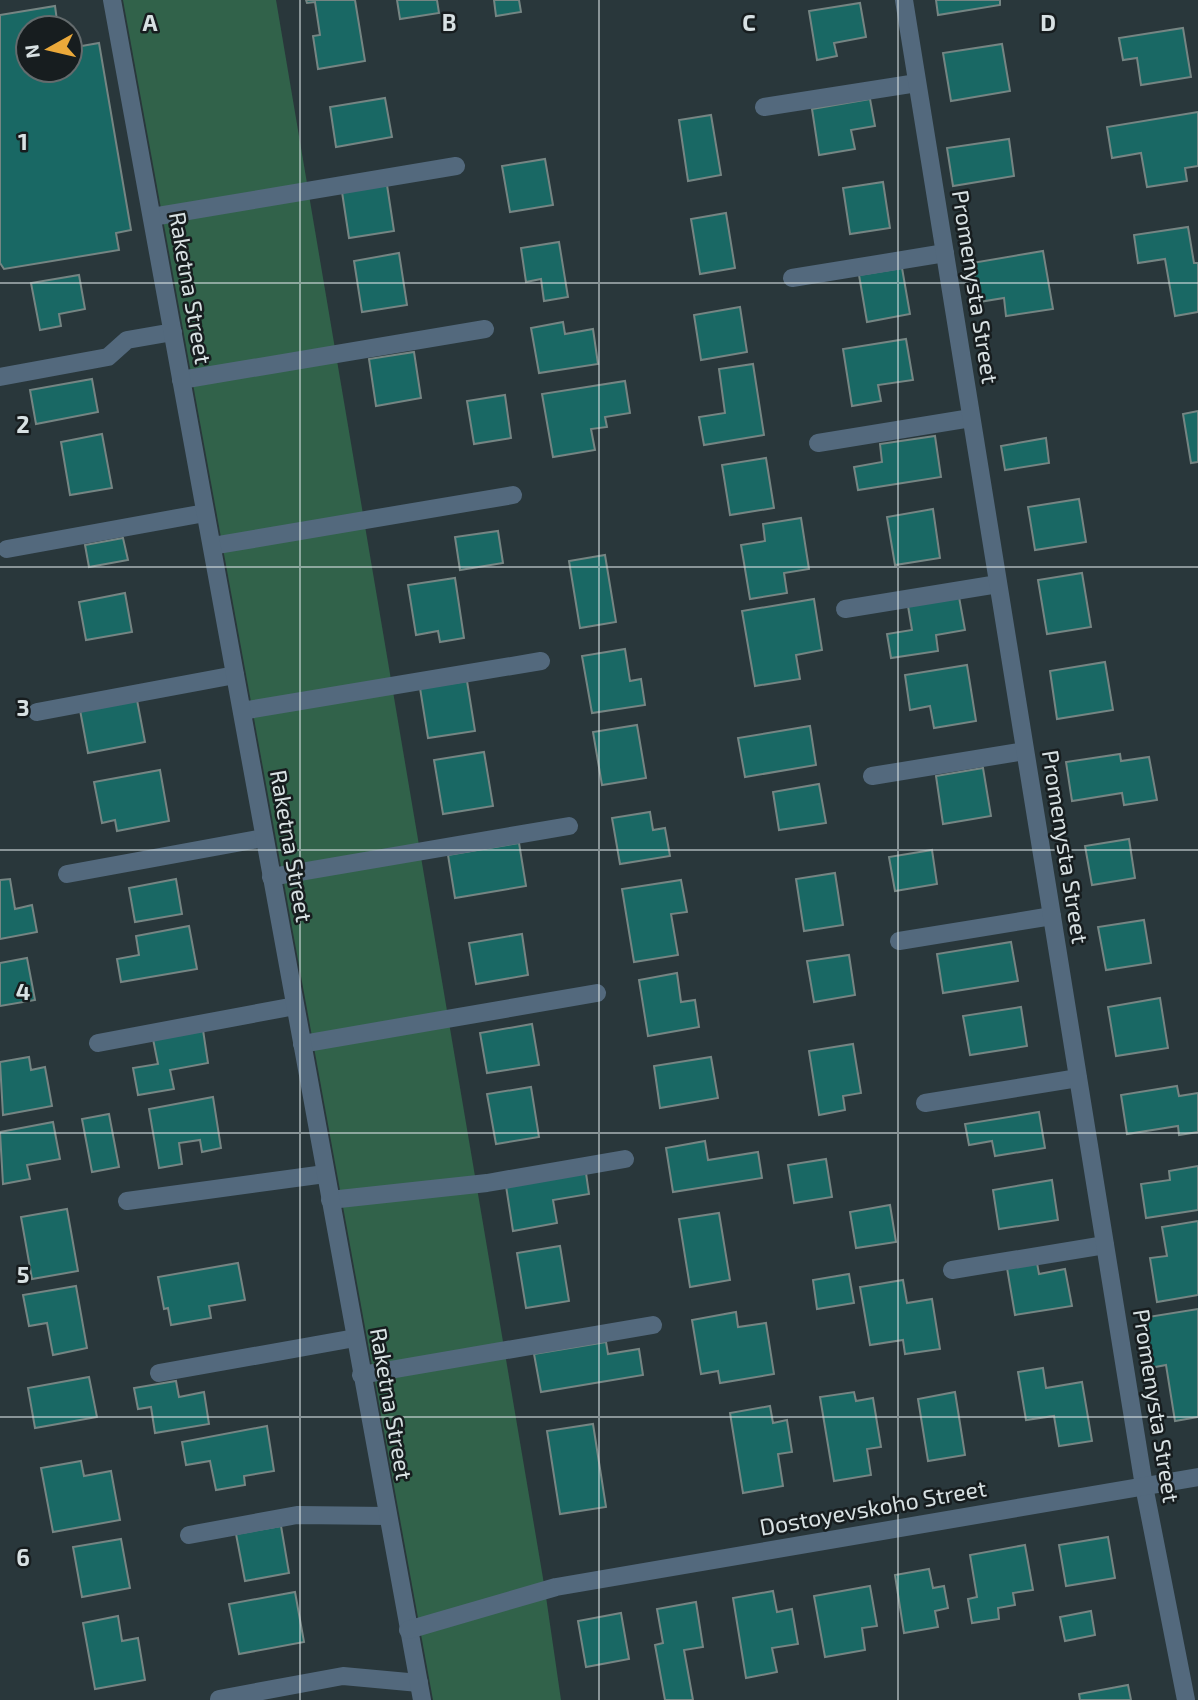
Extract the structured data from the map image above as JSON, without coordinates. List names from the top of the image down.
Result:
{
  "streets": {
    "street": ["Promenysta Street", "Raketna Street"]
  },
  "north": "left",
  "grid": {
    "columns": [
      "A",
      "B",
      "C",
      "D"
    ],
    "rows": [
      "1",
      "2",
      "3",
      "4",
      "5",
      "6"
    ]
  }
}
